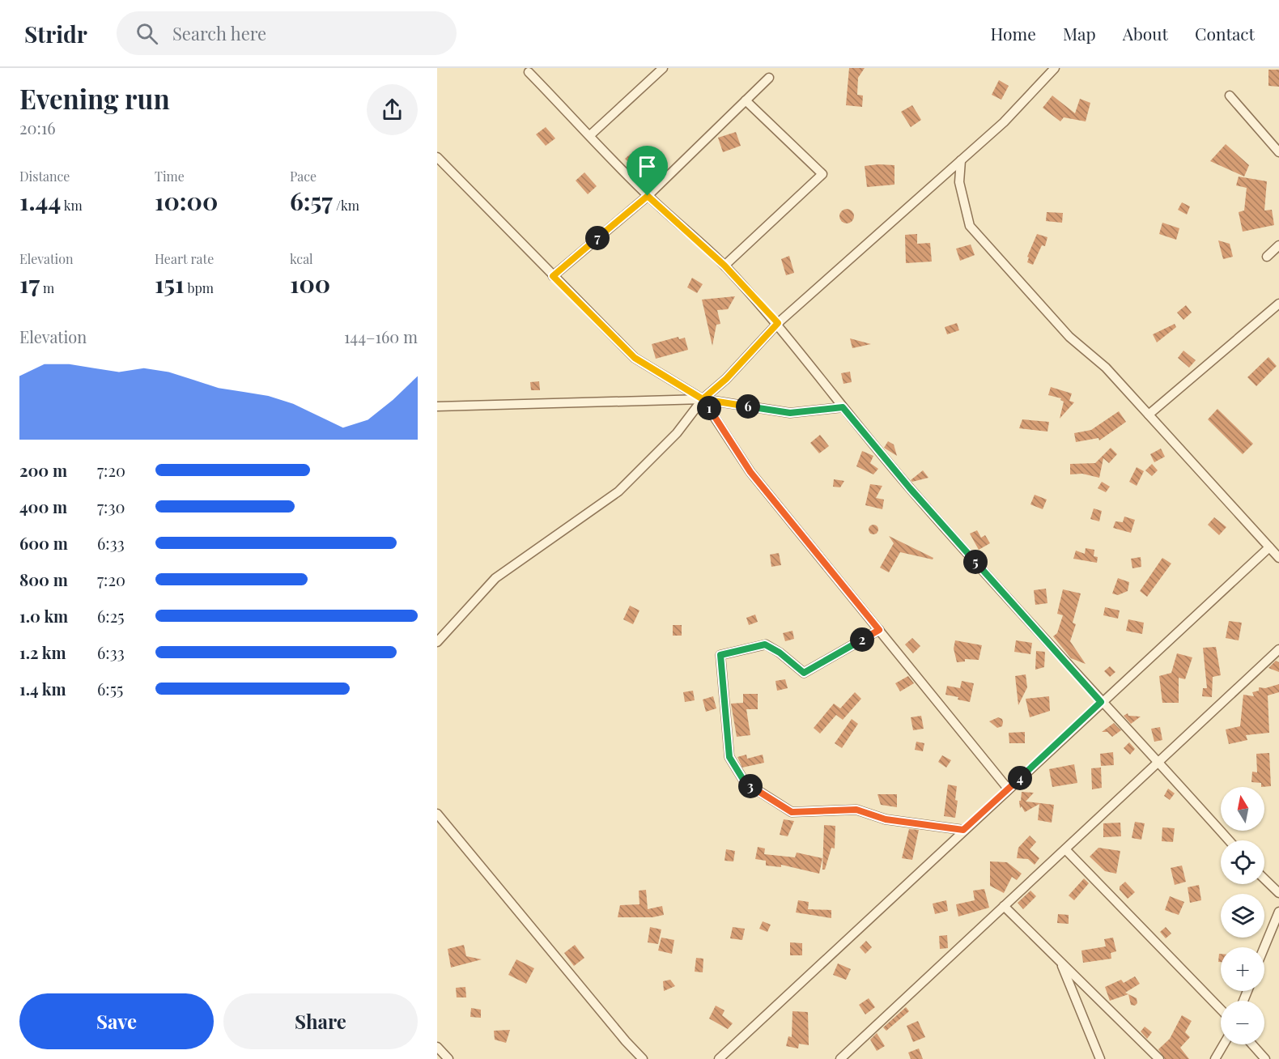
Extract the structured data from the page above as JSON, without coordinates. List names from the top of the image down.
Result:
{
  "north": "top",
  "page": {
    "header": "Stridr",
    "search": "Search here",
    "nav": [
      "Home",
      "Map",
      "About",
      "Contact"
    ],
    "heading": ["Evening run", "20:16"],
    "stats": [
      ["Distance", "1.44 km"],
      ["Time", "10:00"],
      ["Pace", "6:57 /km"],
      ["Elevation", "17 m"],
      ["Heart rate", "151 bpm"],
      ["kcal", "100"]
    ],
    "pins": [
      "7",
      "6",
      "1",
      "5",
      "2",
      "4",
      "3"
    ],
    "chart": ["Elevation", "144–160 m"],
    "list": [
      {
        "name": "200 m",
        "note": "7:20"
      },
      {
        "name": "400 m",
        "note": "7:30"
      },
      {
        "name": "600 m",
        "note": "6:33"
      },
      {
        "name": "800 m",
        "note": "7:20"
      },
      {
        "name": "1.0 km",
        "note": "6:25"
      },
      {
        "name": "1.2 km",
        "note": "6:33"
      },
      {
        "name": "1.4 km",
        "note": "6:55"
      }
    ],
    "map_buttons": ["+", "−"],
    "buttons": ["Save", "Share"]
  }
}
